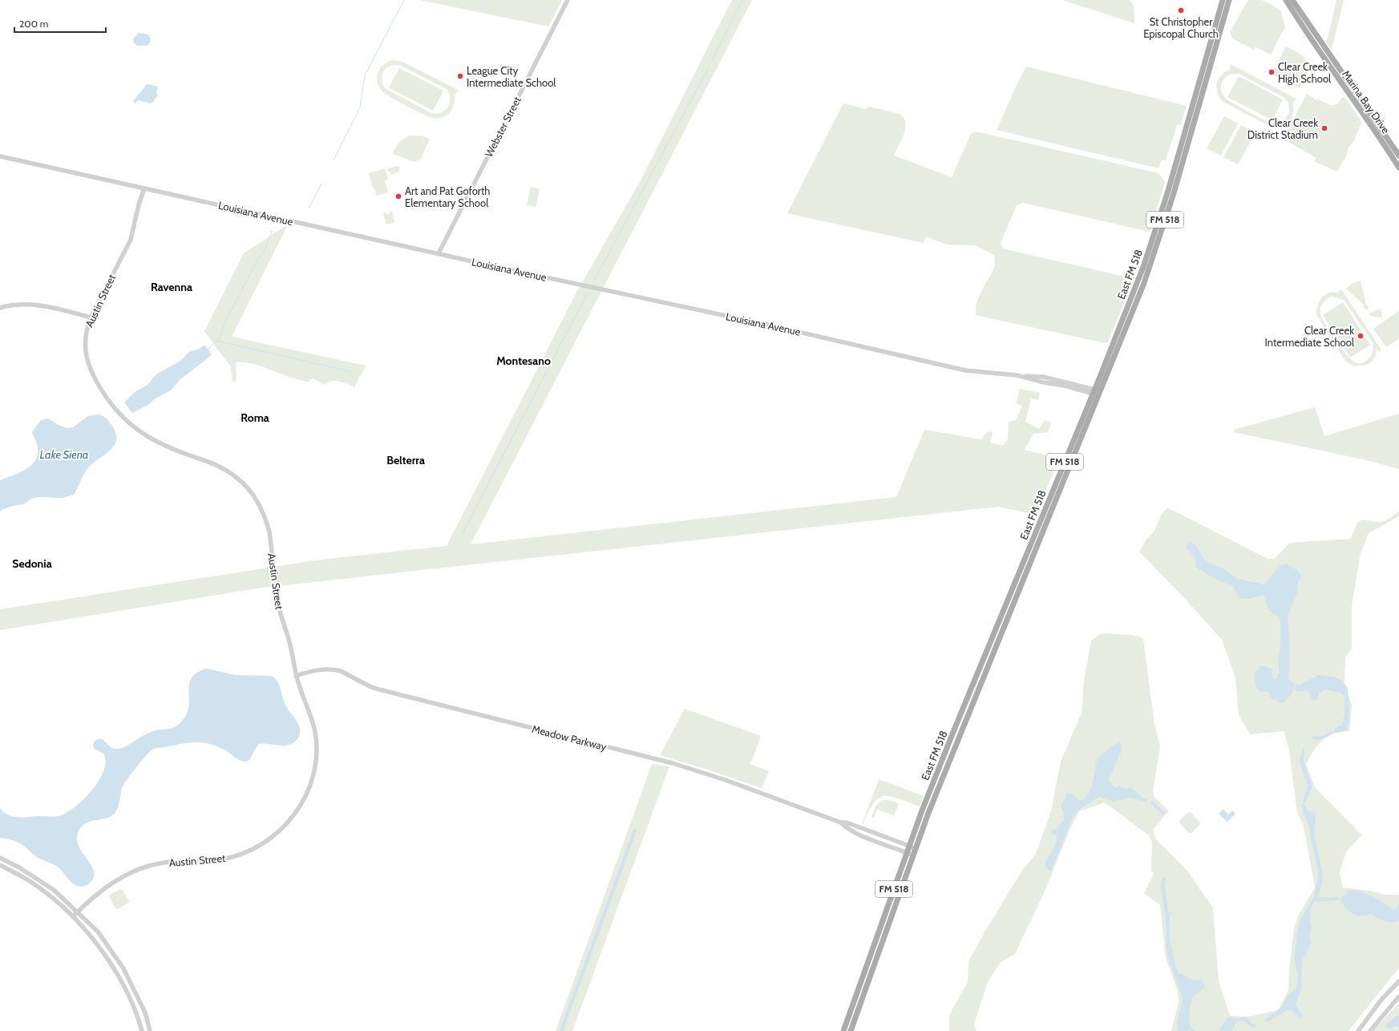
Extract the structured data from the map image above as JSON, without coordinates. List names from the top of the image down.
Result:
{
  "streets": {
    "main road": ["Marina Bay Drive", "FM 518", "East FM 518"],
    "street": [
      "Webster Street",
      "Louisiana Avenue",
      "Austin Street",
      "Meadow Parkway"
    ]
  },
  "crossings": [
    ["Webster Street", "Louisiana Avenue"],
    ["Louisiana Avenue", "East FM 518"],
    ["Louisiana Avenue", "Austin Street"],
    ["East FM 518", "Meadow Parkway"],
    ["Austin Street", "Meadow Parkway"]
  ],
  "districts": [
    "Ravenna",
    "Montesano",
    "Roma",
    "Belterra",
    "Sedonia"
  ],
  "water": ["Lake Siena"],
  "places": [
    "St Christopher Episcopal Church",
    "Clear Creek High School",
    "League City Intermediate School",
    "Clear Creek District Stadium",
    "Art and Pat Goforth Elementary School",
    "Clear Creek Intermediate School"
  ],
  "scale_bar": "200 m"
}
